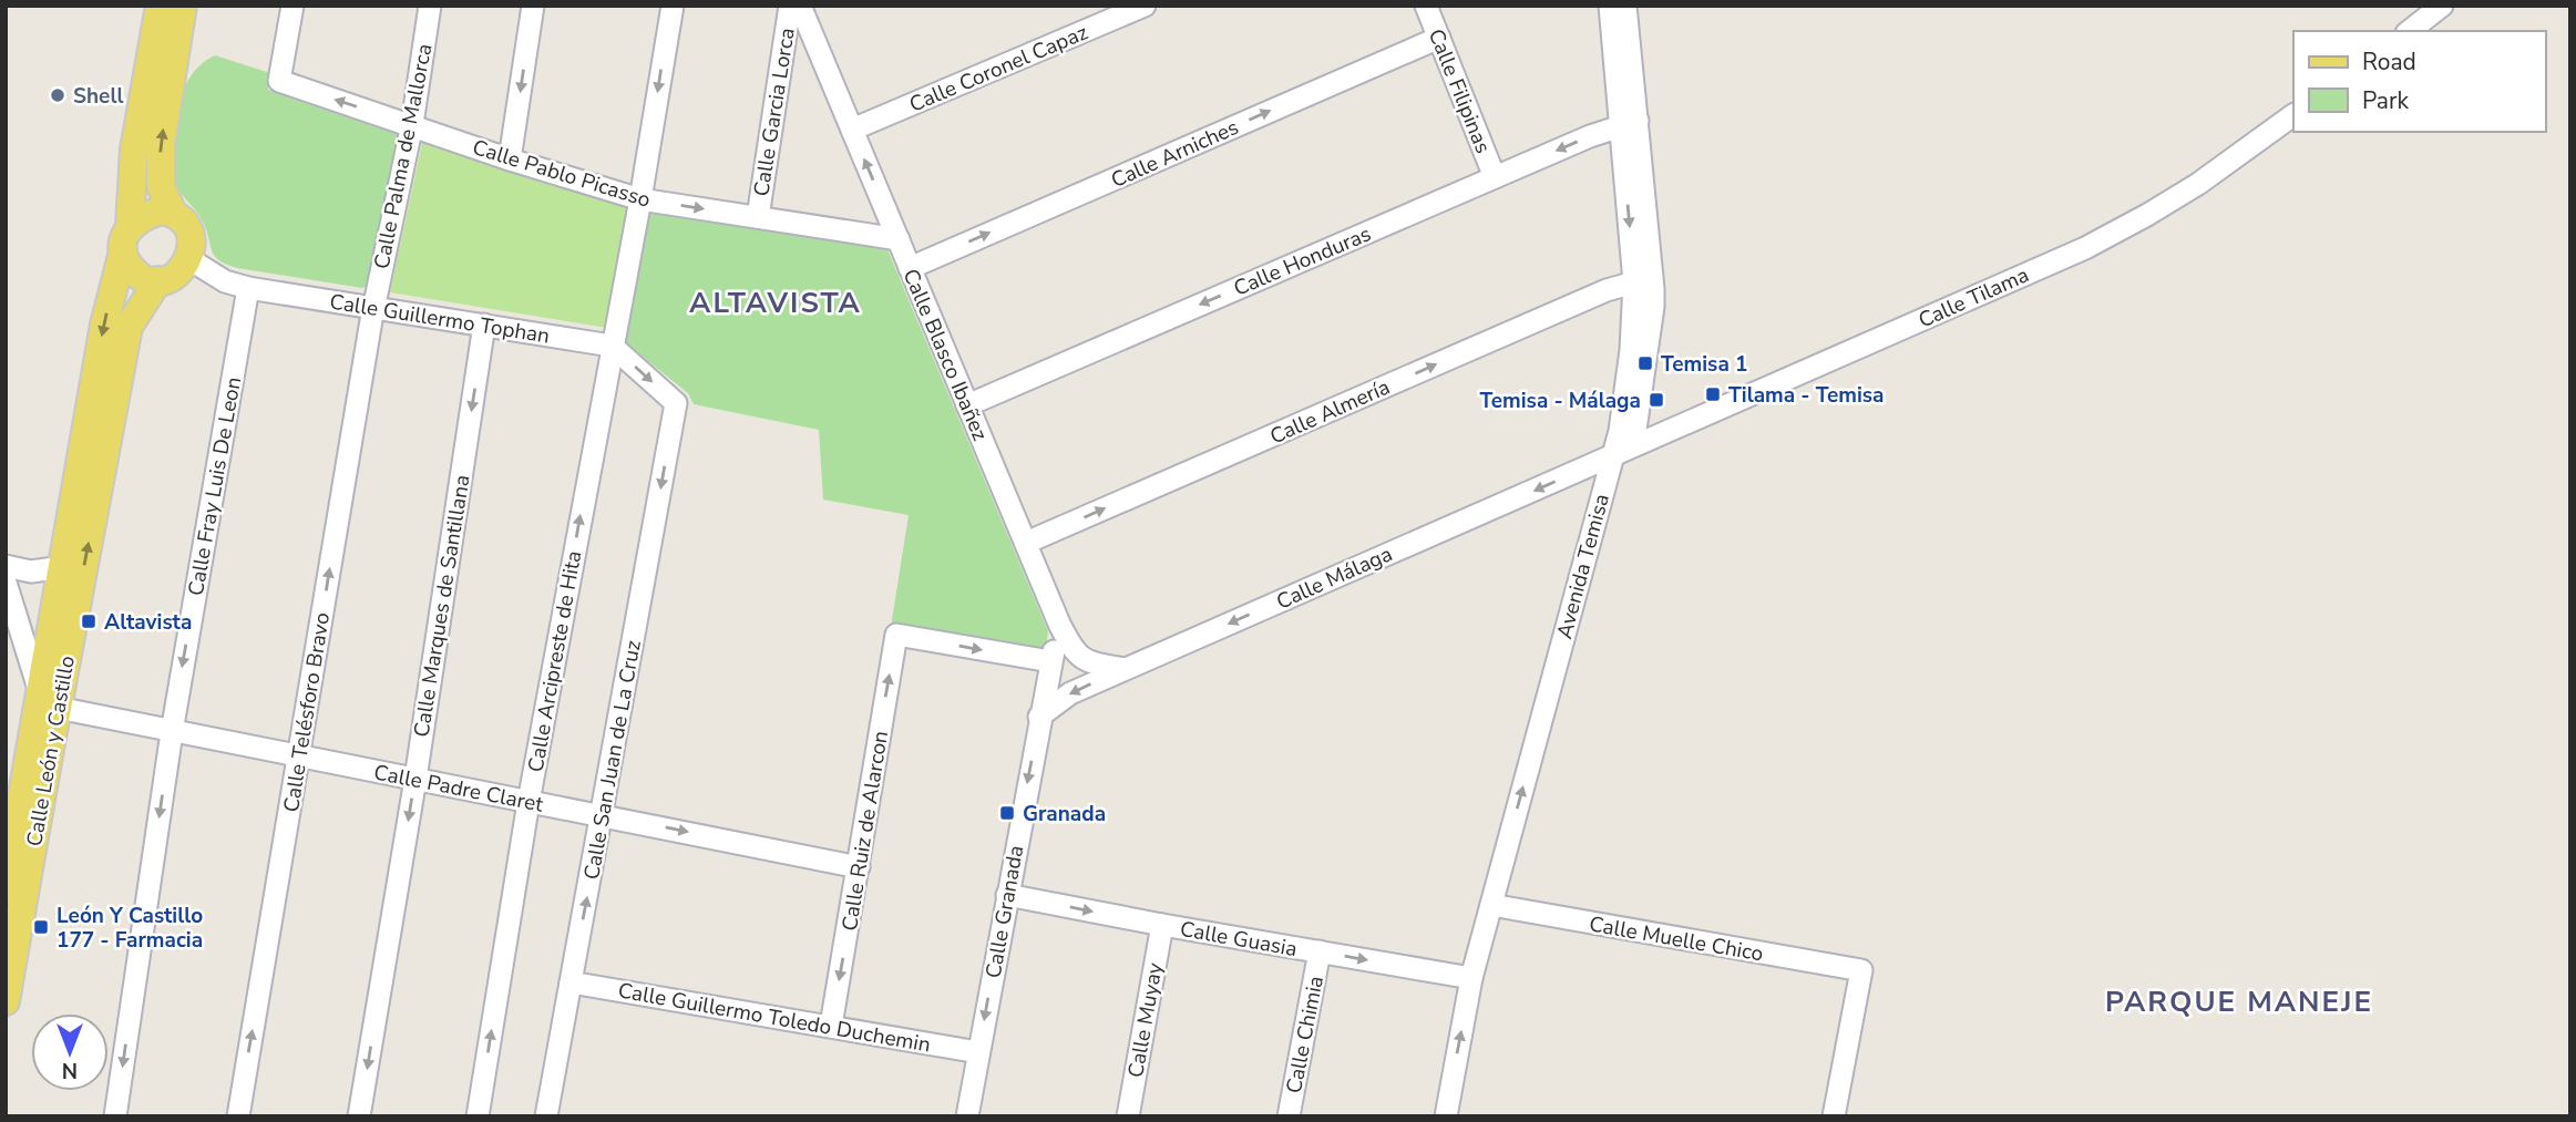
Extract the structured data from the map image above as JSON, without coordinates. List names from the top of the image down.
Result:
{
  "streets": {
    "main road": ["Calle León y Castillo"],
    "street": [
      "Calle Coronel Capaz",
      "Calle Filipinas",
      "Calle Garcia Lorca",
      "Calle Arniches",
      "Calle Palma de Mallorca",
      "Calle Pablo Picasso",
      "Calle Honduras",
      "Calle Tilama",
      "Calle Guillermo Tophan",
      "Calle Blasco Ibañez",
      "Calle Almería",
      "Calle Fray Luis De Leon",
      "Avenida Temisa",
      "Calle Málaga",
      "Calle Marques de Santillana",
      "Calle Arcipreste de Hita",
      "Calle Telésforo Bravo",
      "Calle San Juan de La Cruz",
      "Calle Padre Claret",
      "Calle Ruiz de Alarcon",
      "Calle Granada",
      "Calle Guasia",
      "Calle Muelle Chico",
      "Calle Guillermo Toledo Duchemin",
      "Calle Muyay",
      "Calle Chimia"
    ]
  },
  "crossings": [
    ["Calle Coronel Capaz", "Calle Blasco Ibañez"],
    ["Calle Filipinas", "Calle Arniches"],
    ["Calle Filipinas", "Calle Honduras"],
    ["Calle Garcia Lorca", "Calle Pablo Picasso"],
    ["Calle Arniches", "Calle Blasco Ibañez"],
    ["Calle Palma de Mallorca", "Calle Pablo Picasso"],
    ["Calle Palma de Mallorca", "Calle Guillermo Tophan"],
    ["Calle Palma de Mallorca", "Calle Telésforo Bravo"],
    ["Calle Pablo Picasso", "Calle Blasco Ibañez"],
    ["Calle Pablo Picasso", "Calle Arcipreste de Hita"],
    ["Calle Honduras", "Calle Blasco Ibañez"],
    ["Calle Honduras", "Avenida Temisa"],
    ["Calle Tilama", "Avenida Temisa"],
    ["Calle Tilama", "Calle Málaga"],
    ["Calle Guillermo Tophan", "Calle Fray Luis De Leon"],
    ["Calle Guillermo Tophan", "Calle Marques de Santillana"],
    ["Calle Guillermo Tophan", "Calle Arcipreste de Hita"],
    ["Calle Guillermo Tophan", "Calle Telésforo Bravo"],
    ["Calle Guillermo Tophan", "Calle León y Castillo"],
    ["Calle Guillermo Tophan", "Calle San Juan de La Cruz"],
    ["Calle Blasco Ibañez", "Calle Almería"],
    ["Calle Blasco Ibañez", "Calle Málaga"],
    ["Calle Blasco Ibañez", "Calle Granada"],
    ["Calle Almería", "Avenida Temisa"],
    ["Calle Fray Luis De Leon", "Calle Padre Claret"],
    ["Avenida Temisa", "Calle Málaga"],
    ["Avenida Temisa", "Calle Guasia"],
    ["Avenida Temisa", "Calle Muelle Chico"],
    ["Calle Málaga", "Calle Granada"],
    ["Calle Marques de Santillana", "Calle Padre Claret"],
    ["Calle Arcipreste de Hita", "Calle San Juan de La Cruz"],
    ["Calle Arcipreste de Hita", "Calle Padre Claret"],
    ["Calle Telésforo Bravo", "Calle Padre Claret"],
    ["Calle León y Castillo", "Calle Padre Claret"],
    ["Calle San Juan de La Cruz", "Calle Padre Claret"],
    ["Calle San Juan de La Cruz", "Calle Guillermo Toledo Duchemin"],
    ["Calle Padre Claret", "Calle Ruiz de Alarcon"],
    ["Calle Ruiz de Alarcon", "Calle Granada"],
    ["Calle Ruiz de Alarcon", "Calle Guillermo Toledo Duchemin"],
    ["Calle Granada", "Calle Guasia"],
    ["Calle Granada", "Calle Guillermo Toledo Duchemin"],
    ["Calle Guasia", "Calle Muyay"],
    ["Calle Guasia", "Calle Chimia"]
  ],
  "one_way": [
    "Calle Arniches",
    "Calle Honduras",
    "Calle Almería",
    "Calle Fray Luis De Leon",
    "Calle Málaga",
    "Calle Marques de Santillana",
    "Calle Telésforo Bravo",
    "Calle Granada",
    "Calle Guasia"
  ],
  "districts": ["ALTAVISTA", "PARQUE MANEJE"],
  "places": {
    "other": ["Shell"],
    "transit": [
      "Temisa 1",
      "Tilama - Temisa",
      "Temisa - Málaga",
      "Altavista",
      "Granada",
      "León Y Castillo 177 - Farmacia"
    ]
  },
  "legend": ["Road", "Park"],
  "north": "bottom"
}
